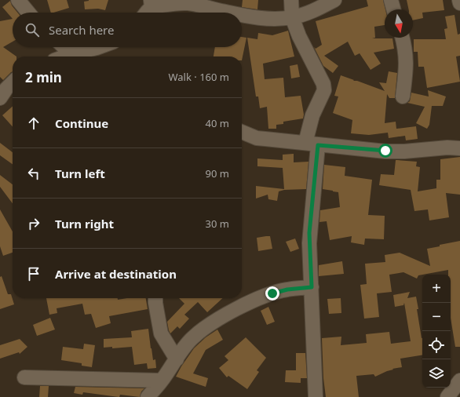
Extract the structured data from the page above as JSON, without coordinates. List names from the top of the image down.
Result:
{
  "north": "bottom",
  "page": {
    "search": "Search here",
    "heading": ["2 min", "Walk · 160 m"],
    "list": [
      ["Continue", "40 m"],
      ["Turn left", "90 m"],
      ["Turn right", "30 m"],
      "Arrive at destination"
    ],
    "map_buttons": ["+", "−"]
  }
}
